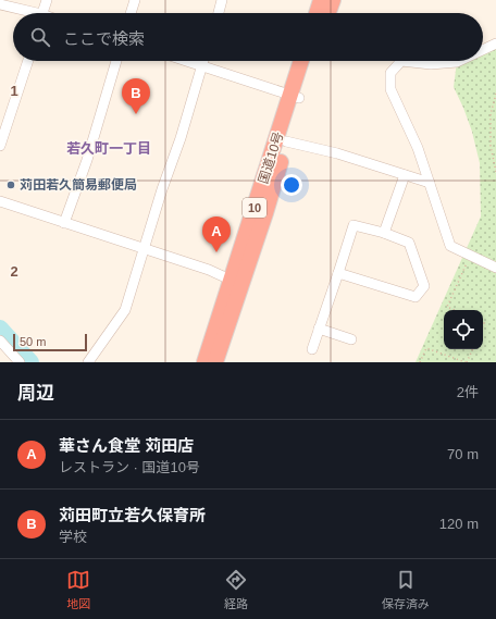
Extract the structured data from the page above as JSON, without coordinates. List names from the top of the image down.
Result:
{
  "streets": {
    "highway": ["国道10号", "10"]
  },
  "districts": ["若久町一丁目"],
  "places": ["苅田若久簡易郵便局"],
  "scale_bar": "50 m",
  "page": {
    "search": "ここで検索",
    "pins": ["B", "A"],
    "scale": "50 m",
    "heading": ["周辺", "2件"],
    "list": [
      {
        "mark": "A",
        "name": "華さん食堂 苅田店",
        "note": "レストラン · 国道10号",
        "value": "70 m"
      },
      {
        "mark": "B",
        "name": "苅田町立若久保育所",
        "note": "学校",
        "value": "120 m"
      }
    ],
    "nav": ["地図", "経路", "保存済み"]
  },
  "grid": {
    "rows": ["1", "2"]
  }
}
